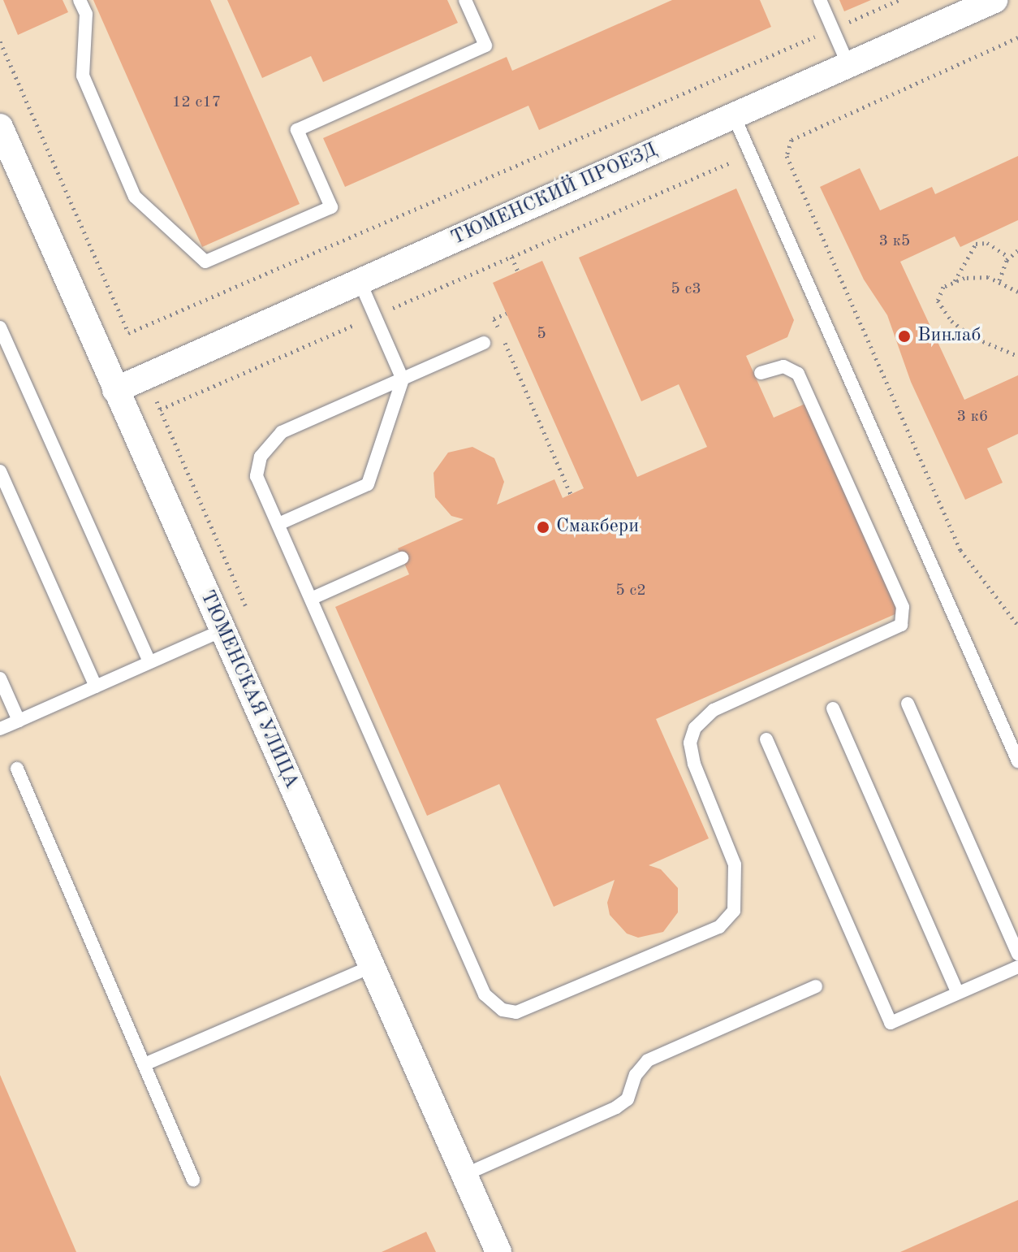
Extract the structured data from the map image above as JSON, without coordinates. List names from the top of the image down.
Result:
{
  "streets": {
    "street": ["ТЮМЕНСКИЙ ПРОЕЗД", "ТЮМЕНСКАЯ УЛИЦА"]
  },
  "crossings": [
    ["ТЮМЕНСКИЙ ПРОЕЗД", "ТЮМЕНСКАЯ УЛИЦА"]
  ],
  "places": ["Винлаб", "Смакбери"],
  "house_numbers": [
    "12 с17",
    "3 к5",
    "5 с3",
    "5",
    "3 к6",
    "5 с2"
  ]
}
